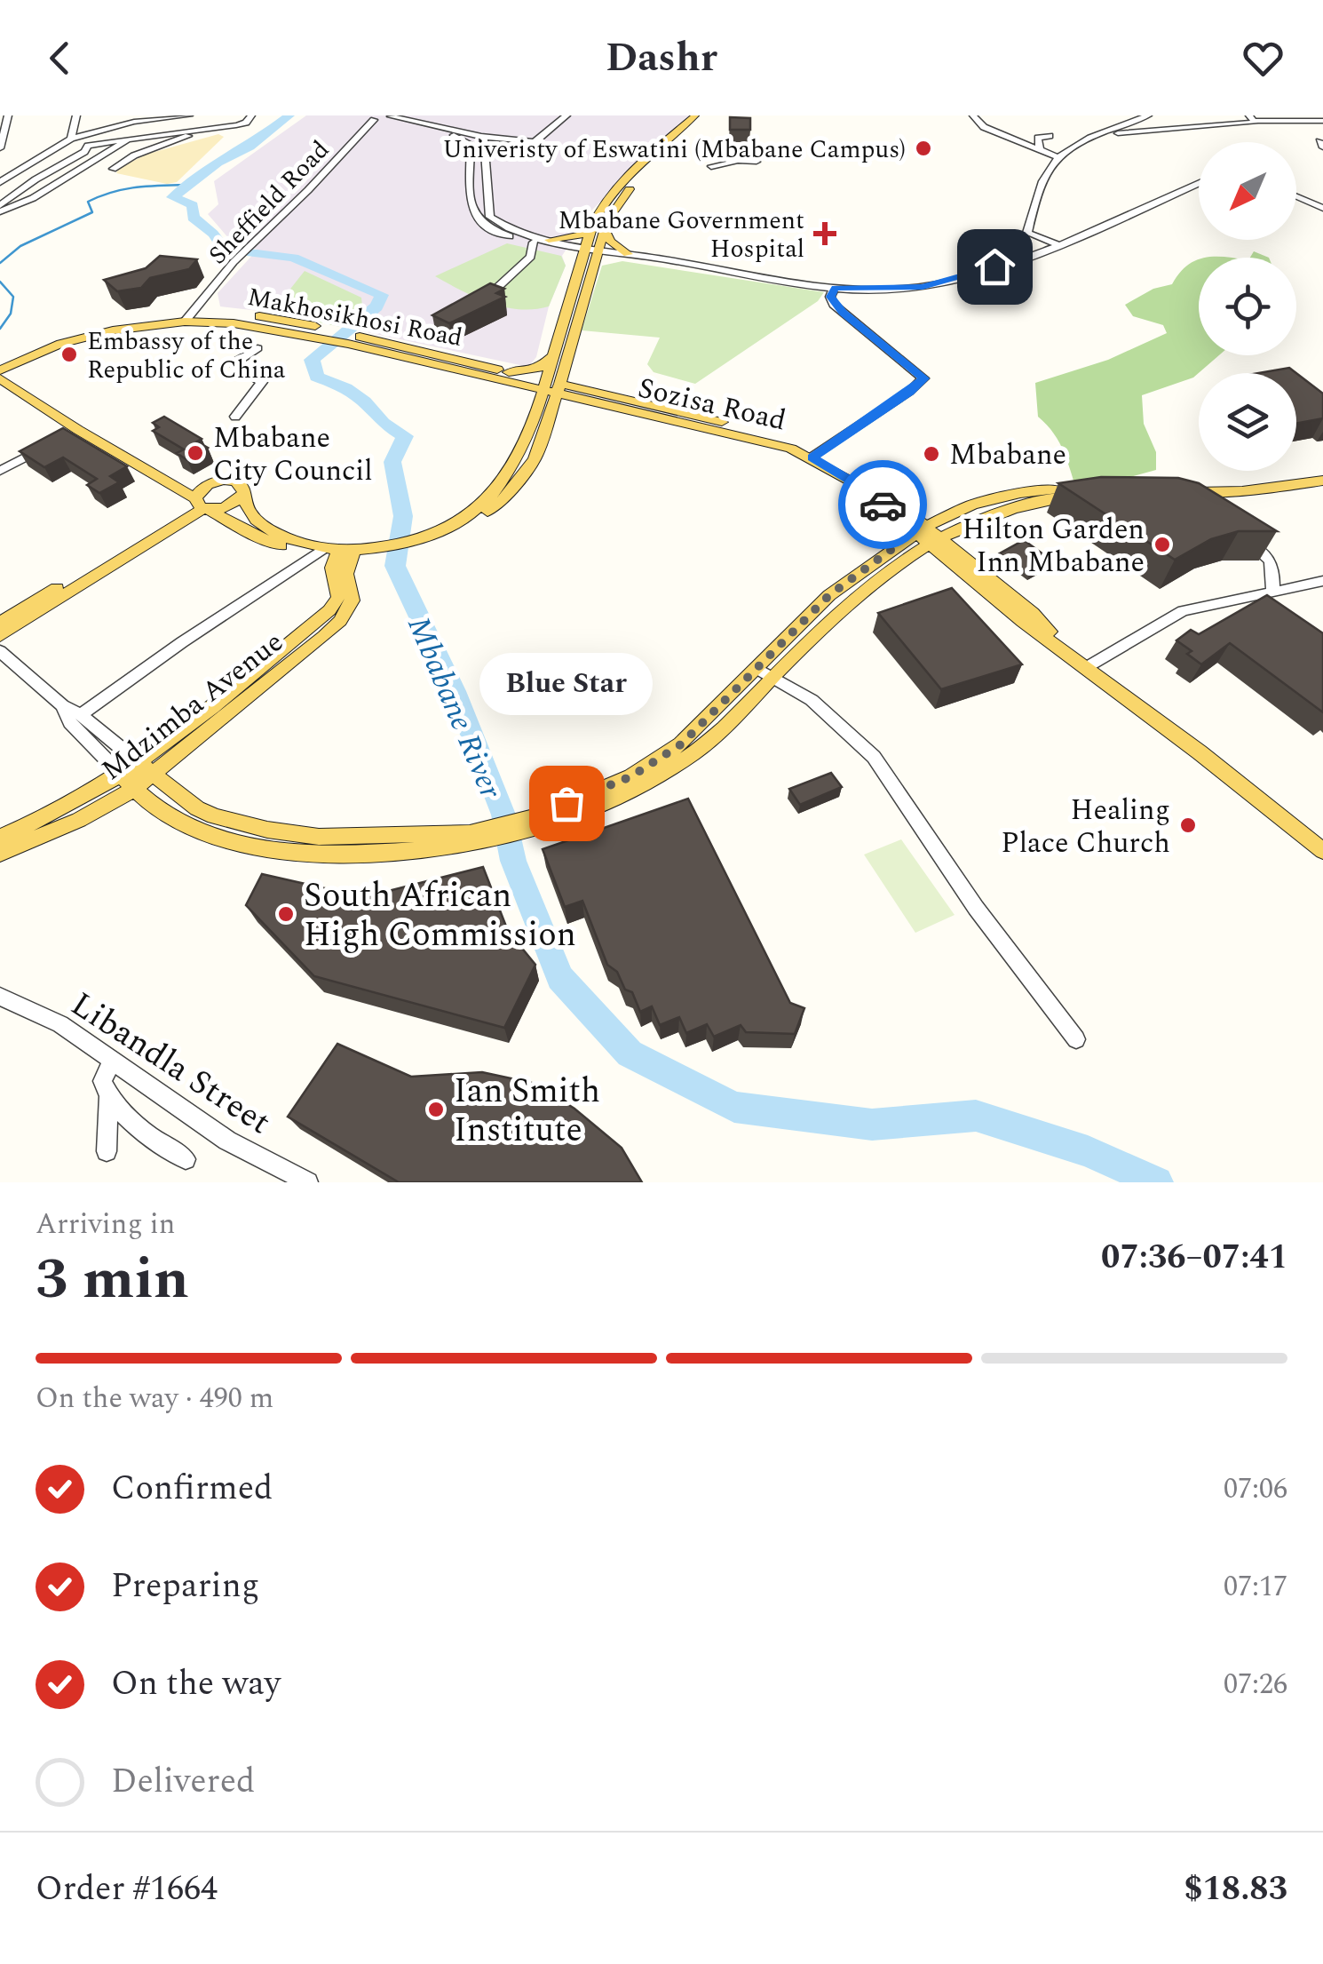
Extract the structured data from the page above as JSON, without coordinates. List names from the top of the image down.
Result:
{
  "streets": {
    "main road": ["Makhosikhosi Road", "Sozisa Road", "Mdzimba Avenue"],
    "street": ["Sheffield Road", "Libandla Street"]
  },
  "crossings": [
    ["Sheffield Road", "Makhosikhosi Road"],
    ["Makhosikhosi Road", "Sozisa Road"]
  ],
  "water": ["Mbabane River"],
  "places": {
    "other": [
      "Univeristy of Eswatini (Mbabane Campus)",
      "Embassy of the Republic of China",
      "Mbabane City Council",
      "Mbabane",
      "Hilton Garden Inn Mbabane",
      "Blue Star",
      "Healing Place Church",
      "South African High Commission",
      "Ian Smith Institute"
    ],
    "health": ["Mbabane Government Hospital"]
  },
  "north": "bottom left",
  "page": {
    "header": "Dashr",
    "bubble": "Blue Star",
    "heading": ["3 min", "Arriving in", "07:36–07:41"],
    "panel": ["Order #1664", "$18.83"],
    "bar": "On the way · 490 m",
    "list": [
      ["Confirmed", "07:06"],
      ["Preparing", "07:17"],
      ["On the way", "07:26"],
      "Delivered"
    ]
  }
}
